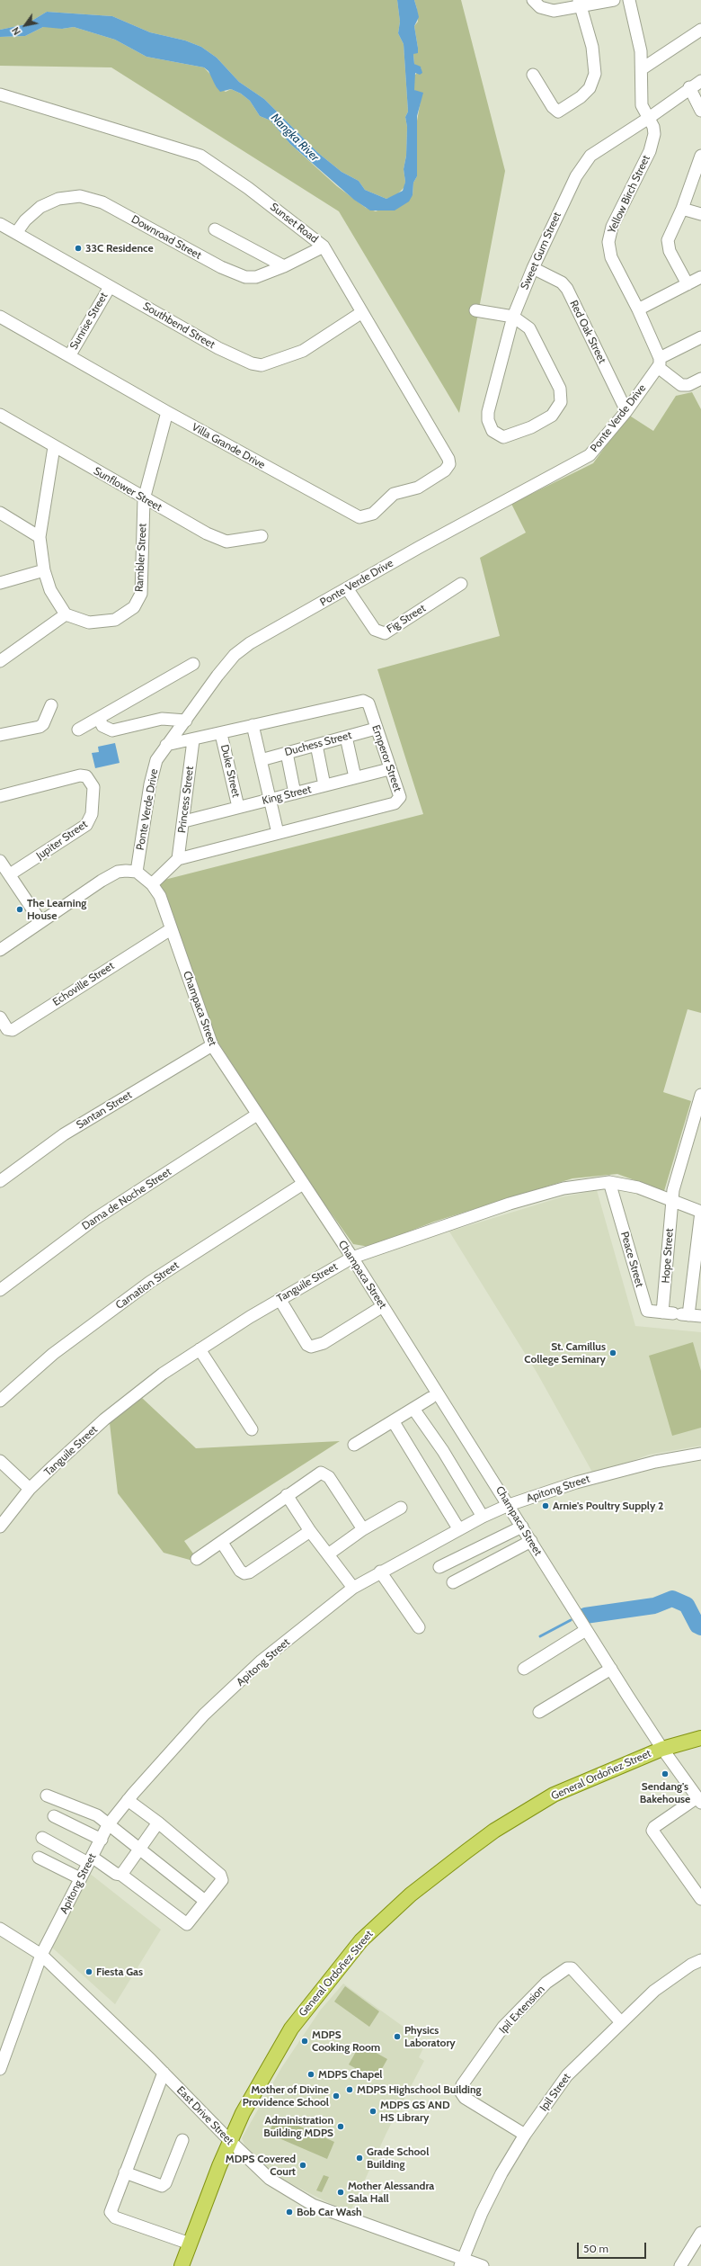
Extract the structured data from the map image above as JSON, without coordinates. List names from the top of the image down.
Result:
{
  "streets": {
    "main road": ["General Ordoñez Street"],
    "street": [
      "Yellow Birch Street",
      "Sunset Road",
      "Downroad Street",
      "Sweet Gum Street",
      "Sunrise Street",
      "Southbend Street",
      "Red Oak Street",
      "Ponte Verde Drive",
      "Villa Grande Drive",
      "Sunflower Street",
      "Rambler Street",
      "Fig Street",
      "Duchess Street",
      "Emperor Street",
      "Duke Street",
      "King Street",
      "Princess Street",
      "Jupiter Street",
      "Echoville Street",
      "Champaca Street",
      "Santan Street",
      "Dama de Noche Street",
      "Hope Street",
      "Peace Street",
      "Tanguile Street",
      "Carnation Street",
      "Apitong Street",
      "Ipil Extension",
      "Ipil Street",
      "East Drive Street"
    ]
  },
  "crossings": [
    ["Yellow Birch Street", "Sweet Gum Street"],
    ["Yellow Birch Street", "Ponte Verde Drive"],
    ["Sunset Road", "Downroad Street"],
    ["Sunset Road", "Southbend Street"],
    ["Sunset Road", "Villa Grande Drive"],
    ["Downroad Street", "Southbend Street"],
    ["Sweet Gum Street", "Red Oak Street"],
    ["Sunrise Street", "Southbend Street"],
    ["Sunrise Street", "Villa Grande Drive"],
    ["Red Oak Street", "Ponte Verde Drive"],
    ["Ponte Verde Drive", "Fig Street"],
    ["Ponte Verde Drive", "Emperor Street"],
    ["Ponte Verde Drive", "Champaca Street"],
    ["Villa Grande Drive", "Rambler Street"],
    ["Sunflower Street", "Rambler Street"],
    ["Duchess Street", "Emperor Street"],
    ["Emperor Street", "Duke Street"],
    ["Emperor Street", "King Street"],
    ["Emperor Street", "Princess Street"],
    ["Emperor Street", "Champaca Street"],
    ["Duke Street", "King Street"],
    ["King Street", "Princess Street"],
    ["Echoville Street", "Champaca Street"],
    ["Champaca Street", "Santan Street"],
    ["Champaca Street", "Dama de Noche Street"],
    ["Champaca Street", "Tanguile Street"],
    ["Champaca Street", "Carnation Street"],
    ["Champaca Street", "Apitong Street"],
    ["Champaca Street", "General Ordoñez Street"],
    ["Hope Street", "Peace Street"],
    ["Hope Street", "Tanguile Street"],
    ["Peace Street", "Tanguile Street"],
    ["Apitong Street", "East Drive Street"],
    ["General Ordoñez Street", "East Drive Street"],
    ["Ipil Extension", "Ipil Street"],
    ["Ipil Street", "East Drive Street"]
  ],
  "water": ["Nangka River"],
  "places": [
    "33C Residence",
    "The Learning House",
    "St. Camillus College Seminary",
    "Arnie's Poultry Supply 2",
    "Sendang's Bakehouse",
    "Fiesta Gas",
    "Physics Laboratory",
    "MDPS Cooking Room",
    "MDPS Chapel",
    "MDPS Highschool Building",
    "Mother of Divine Providence School",
    "MDPS GS AND HS Library",
    "Administration Building MDPS",
    "Grade School Building",
    "MDPS Covered Court",
    "Mother Alessandra Sala Hall",
    "Bob Car Wash"
  ],
  "scale_bar": "50 m",
  "north": "bottom left"
}
